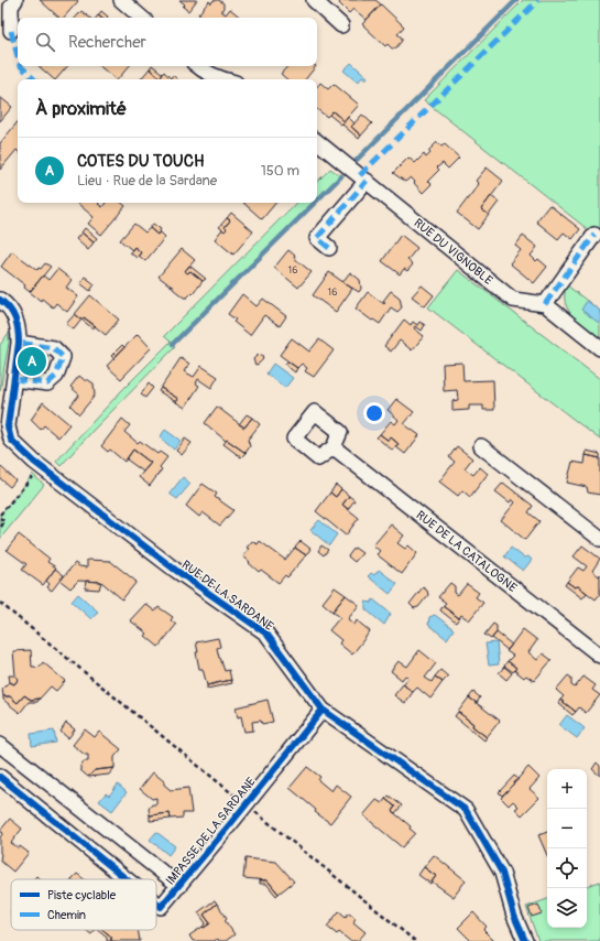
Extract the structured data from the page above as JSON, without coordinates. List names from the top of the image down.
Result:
{
  "streets": {
    "street": [
      "RUE DU VIGNOBLE",
      "RUE DE LA CATALOGNE",
      "RUE DE LA SARDANE",
      "IMPASSE DE LA SARDANE"
    ]
  },
  "crossings": [
    ["RUE DE LA SARDANE", "IMPASSE DE LA SARDANE"]
  ],
  "house_numbers": ["16", "16"],
  "legend": ["Piste cyclable", "Chemin"],
  "page": {
    "search": "Rechercher",
    "heading": "À proximité",
    "list": [
      {
        "mark": "A",
        "name": "COTES DU TOUCH",
        "note": "Lieu · Rue de la Sardane",
        "value": "150 m"
      }
    ],
    "pins": "A",
    "map_buttons": ["+", "−"]
  }
}
